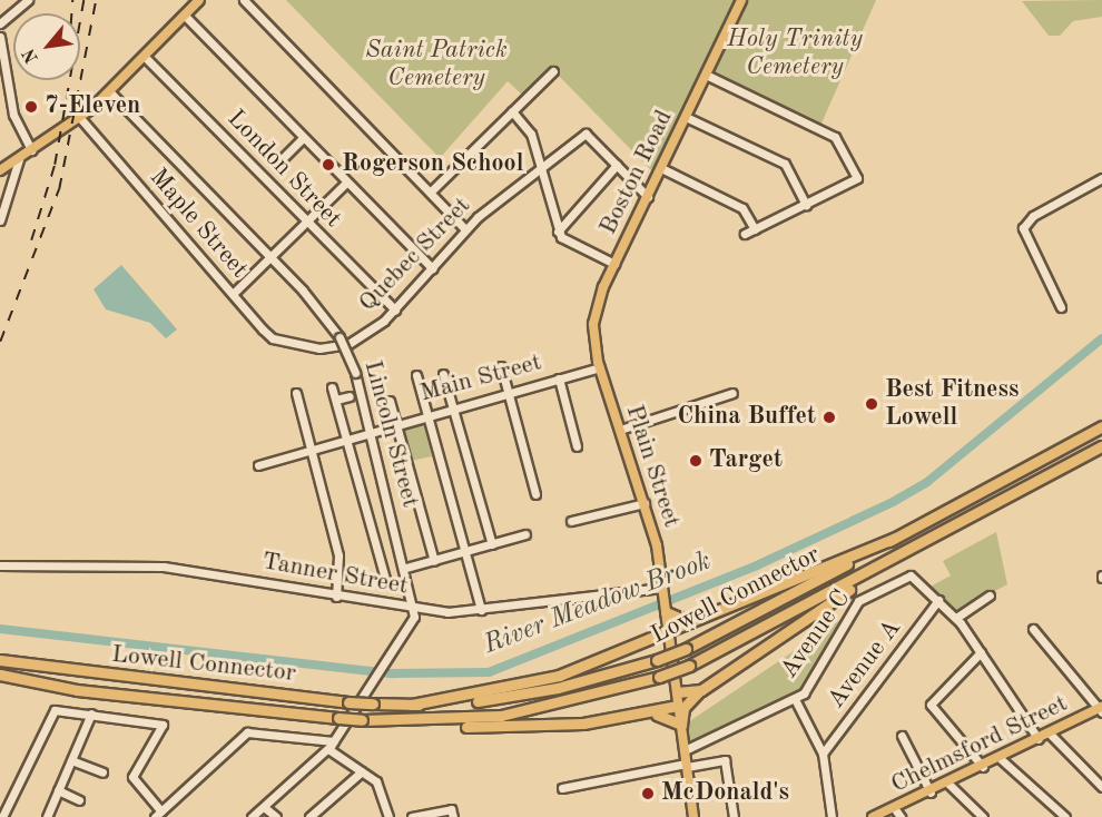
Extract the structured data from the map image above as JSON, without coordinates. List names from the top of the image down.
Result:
{
  "streets": {
    "highway": ["Lowell Connector"],
    "main road": ["Boston Road", "Plain Street", "Chelmsford Street"],
    "street": [
      "London Street",
      "Maple Street",
      "Quebec Street",
      "Main Street",
      "Lincoln Street",
      "Tanner Street",
      "Avenue C",
      "Avenue A"
    ]
  },
  "crossings": [
    ["London Street", "Quebec Street"],
    ["Boston Road", "Main Street"],
    ["Boston Road", "Plain Street"],
    ["Maple Street", "Quebec Street"],
    ["Main Street", "Lincoln Street"],
    ["Main Street", "Plain Street"],
    ["Lincoln Street", "Tanner Street"],
    ["Plain Street", "Tanner Street"],
    ["Plain Street", "Avenue C"],
    ["Avenue C", "Avenue A"]
  ],
  "water": ["River Meadow Brook"],
  "parks": ["Holy Trinity Cemetery", "Saint Patrick Cemetery"],
  "places": [
    "7-Eleven",
    "Rogerson School",
    "Best Fitness Lowell",
    "China Buffet",
    "Target",
    "McDonald's"
  ],
  "north": "bottom left"
}
